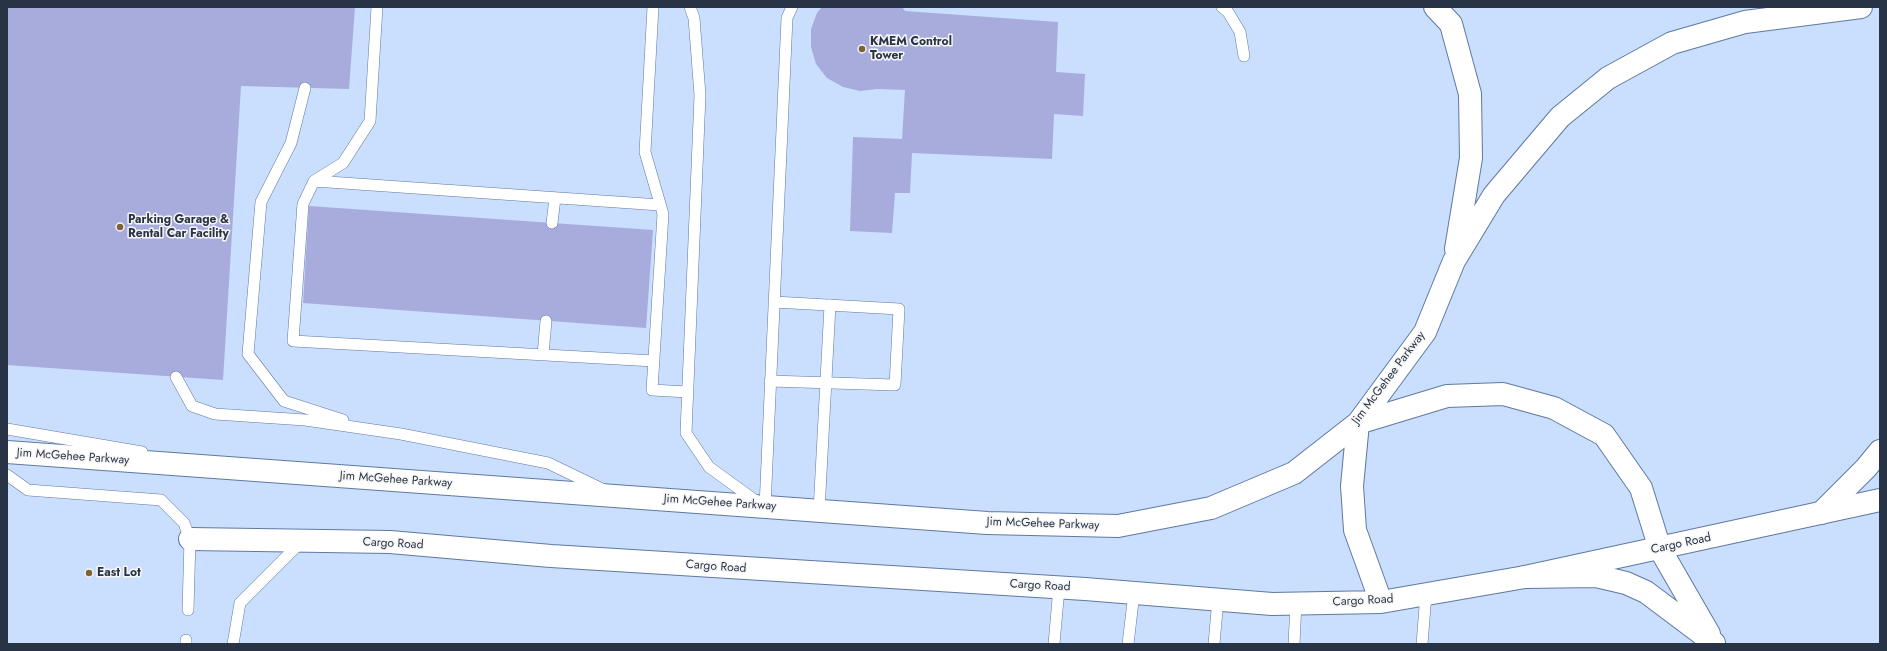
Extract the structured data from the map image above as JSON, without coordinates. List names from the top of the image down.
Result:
{
  "streets": {
    "main road": ["Jim McGehee Parkway", "Cargo Road"]
  },
  "places": ["KMEM Control Tower", "Parking Garage & Rental Car Facility", "East Lot"]
}
